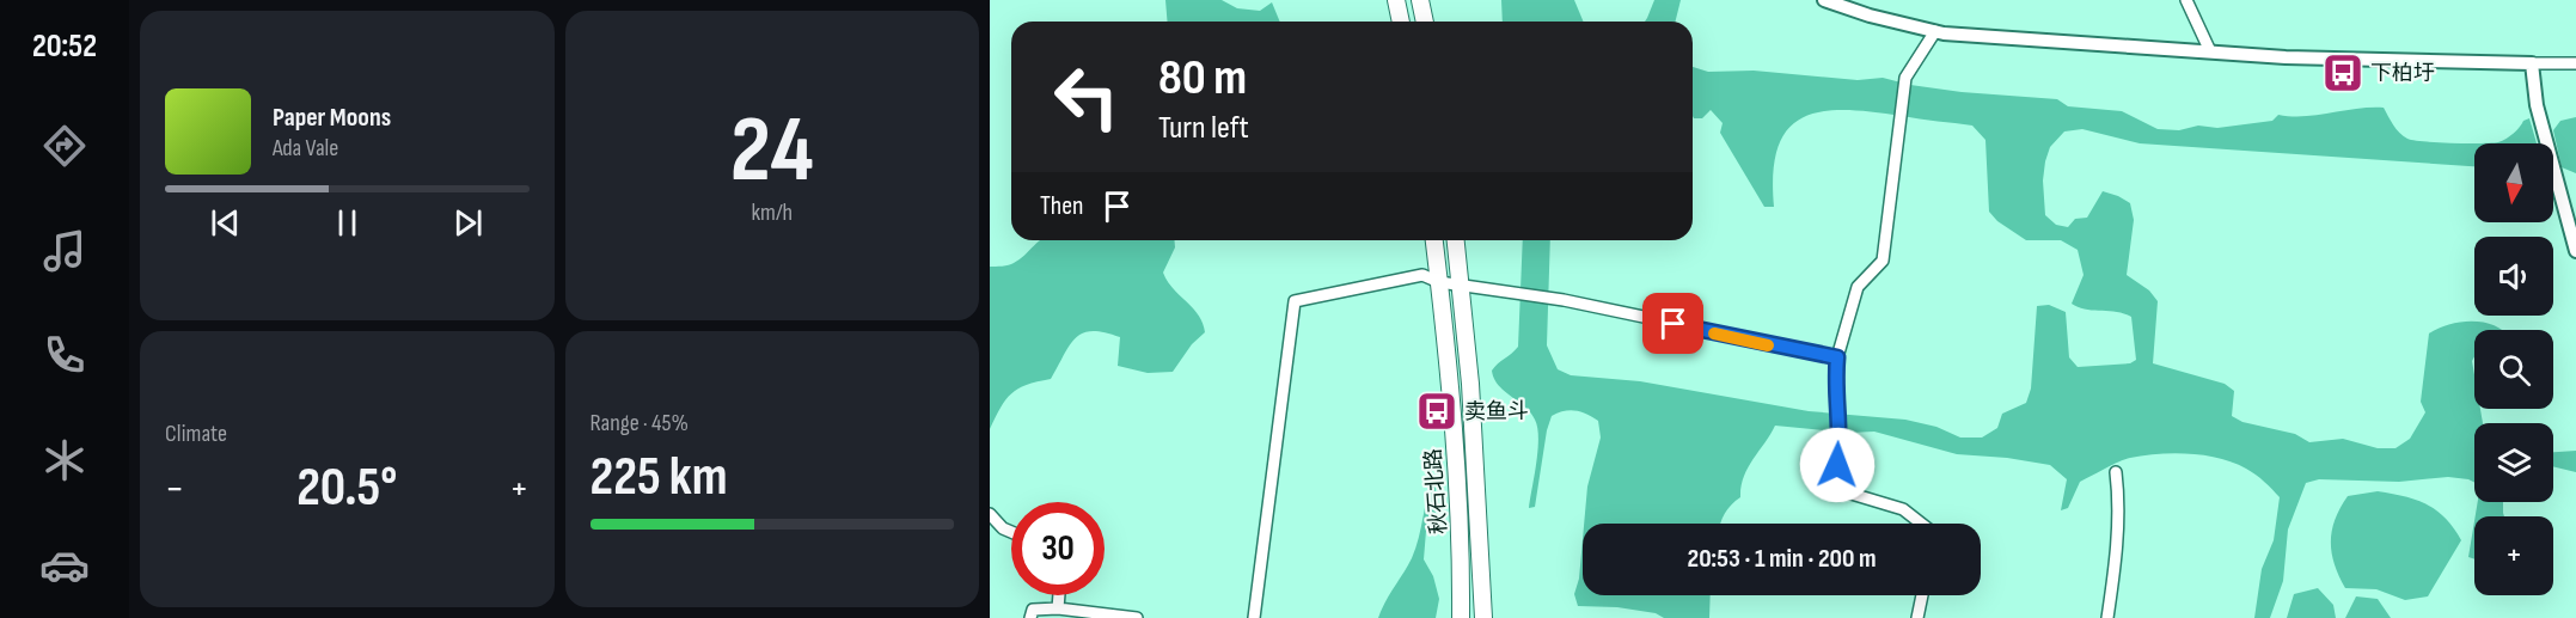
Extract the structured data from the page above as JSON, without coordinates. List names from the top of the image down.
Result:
{
  "streets": {
    "main road": ["秋石北路"]
  },
  "places": {
    "bus stop": ["下柏圩", "卖鱼斗"]
  },
  "north": "bottom",
  "page": {
    "tabs": "20:52",
    "tile": [
      ["24", "km/h"],
      "Climate",
      ["Range · 45%", "225 km"]
    ],
    "turn": ["80 m", "Turn left"],
    "song": ["Paper Moons", "Ada Vale"],
    "map_buttons": "+",
    "then": "Then",
    "heat": ["−", "20.5°", "+"],
    "limit": "30",
    "trip": "20:53 · 1 min · 200 m"
  }
}
